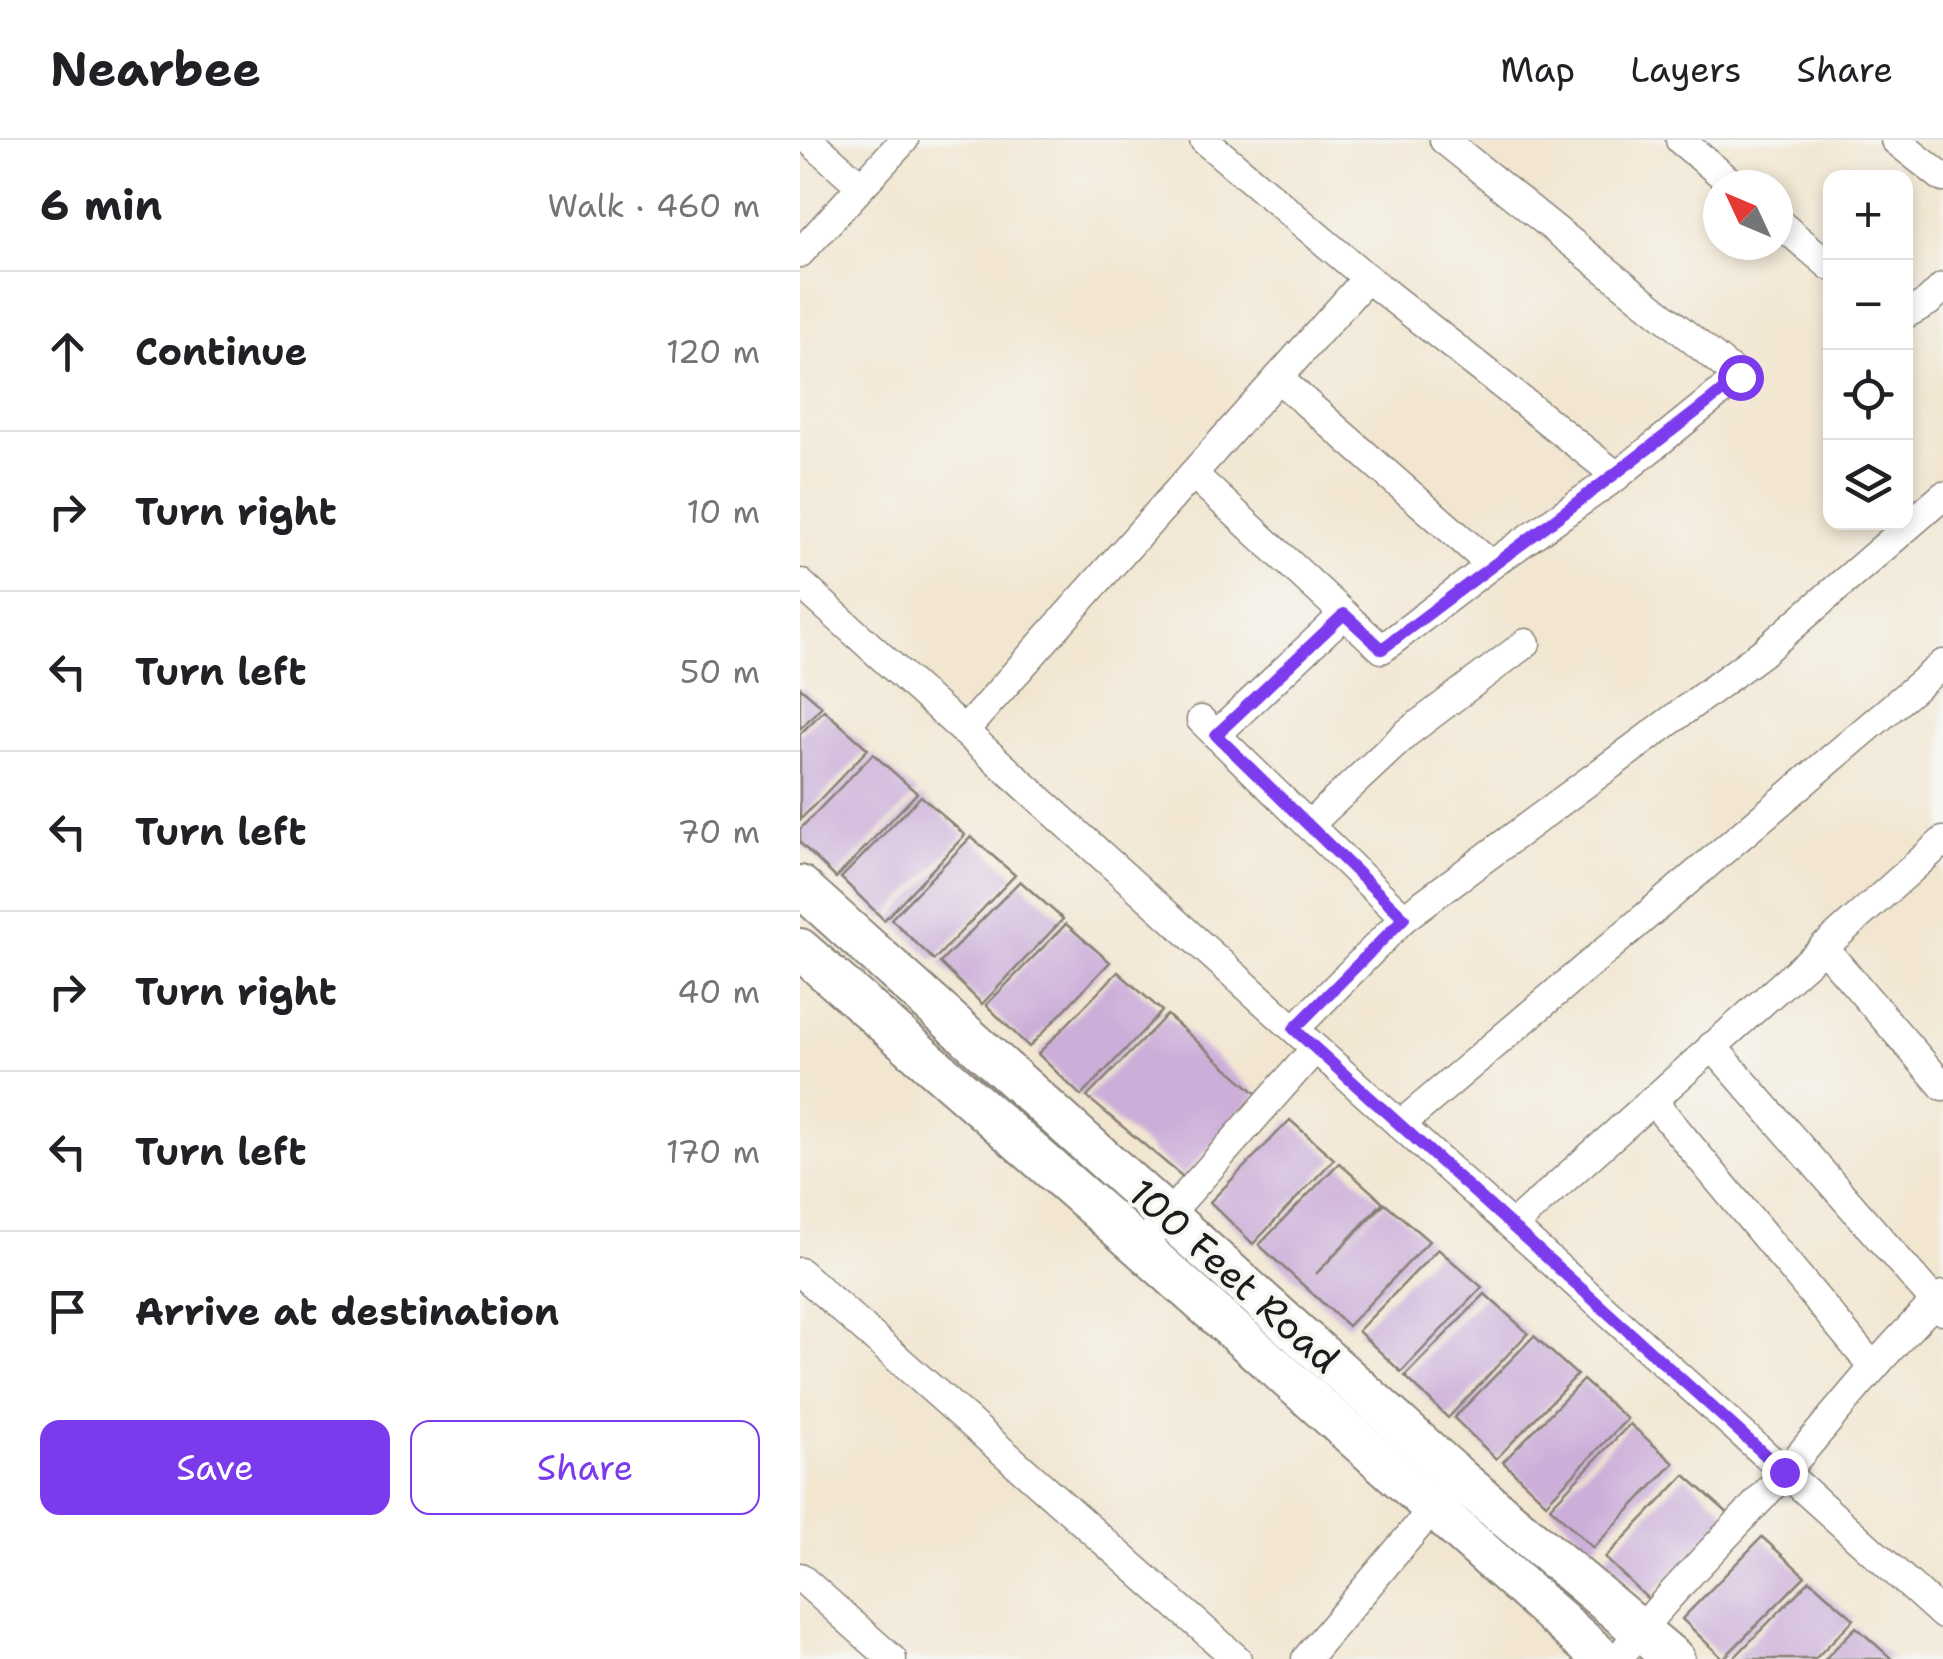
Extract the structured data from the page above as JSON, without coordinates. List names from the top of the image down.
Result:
{
  "streets": {
    "main road": ["100 Feet Road"]
  },
  "north": "top left",
  "page": {
    "header": "Nearbee",
    "nav": ["Map", "Layers", "Share"],
    "heading": ["6 min", "Walk · 460 m"],
    "map_buttons": ["+", "−"],
    "list": [
      ["Continue", "120 m"],
      ["Turn right", "10 m"],
      ["Turn left", "50 m"],
      ["Turn left", "70 m"],
      ["Turn right", "40 m"],
      ["Turn left", "170 m"],
      "Arrive at destination"
    ],
    "buttons": ["Save", "Share"]
  }
}
